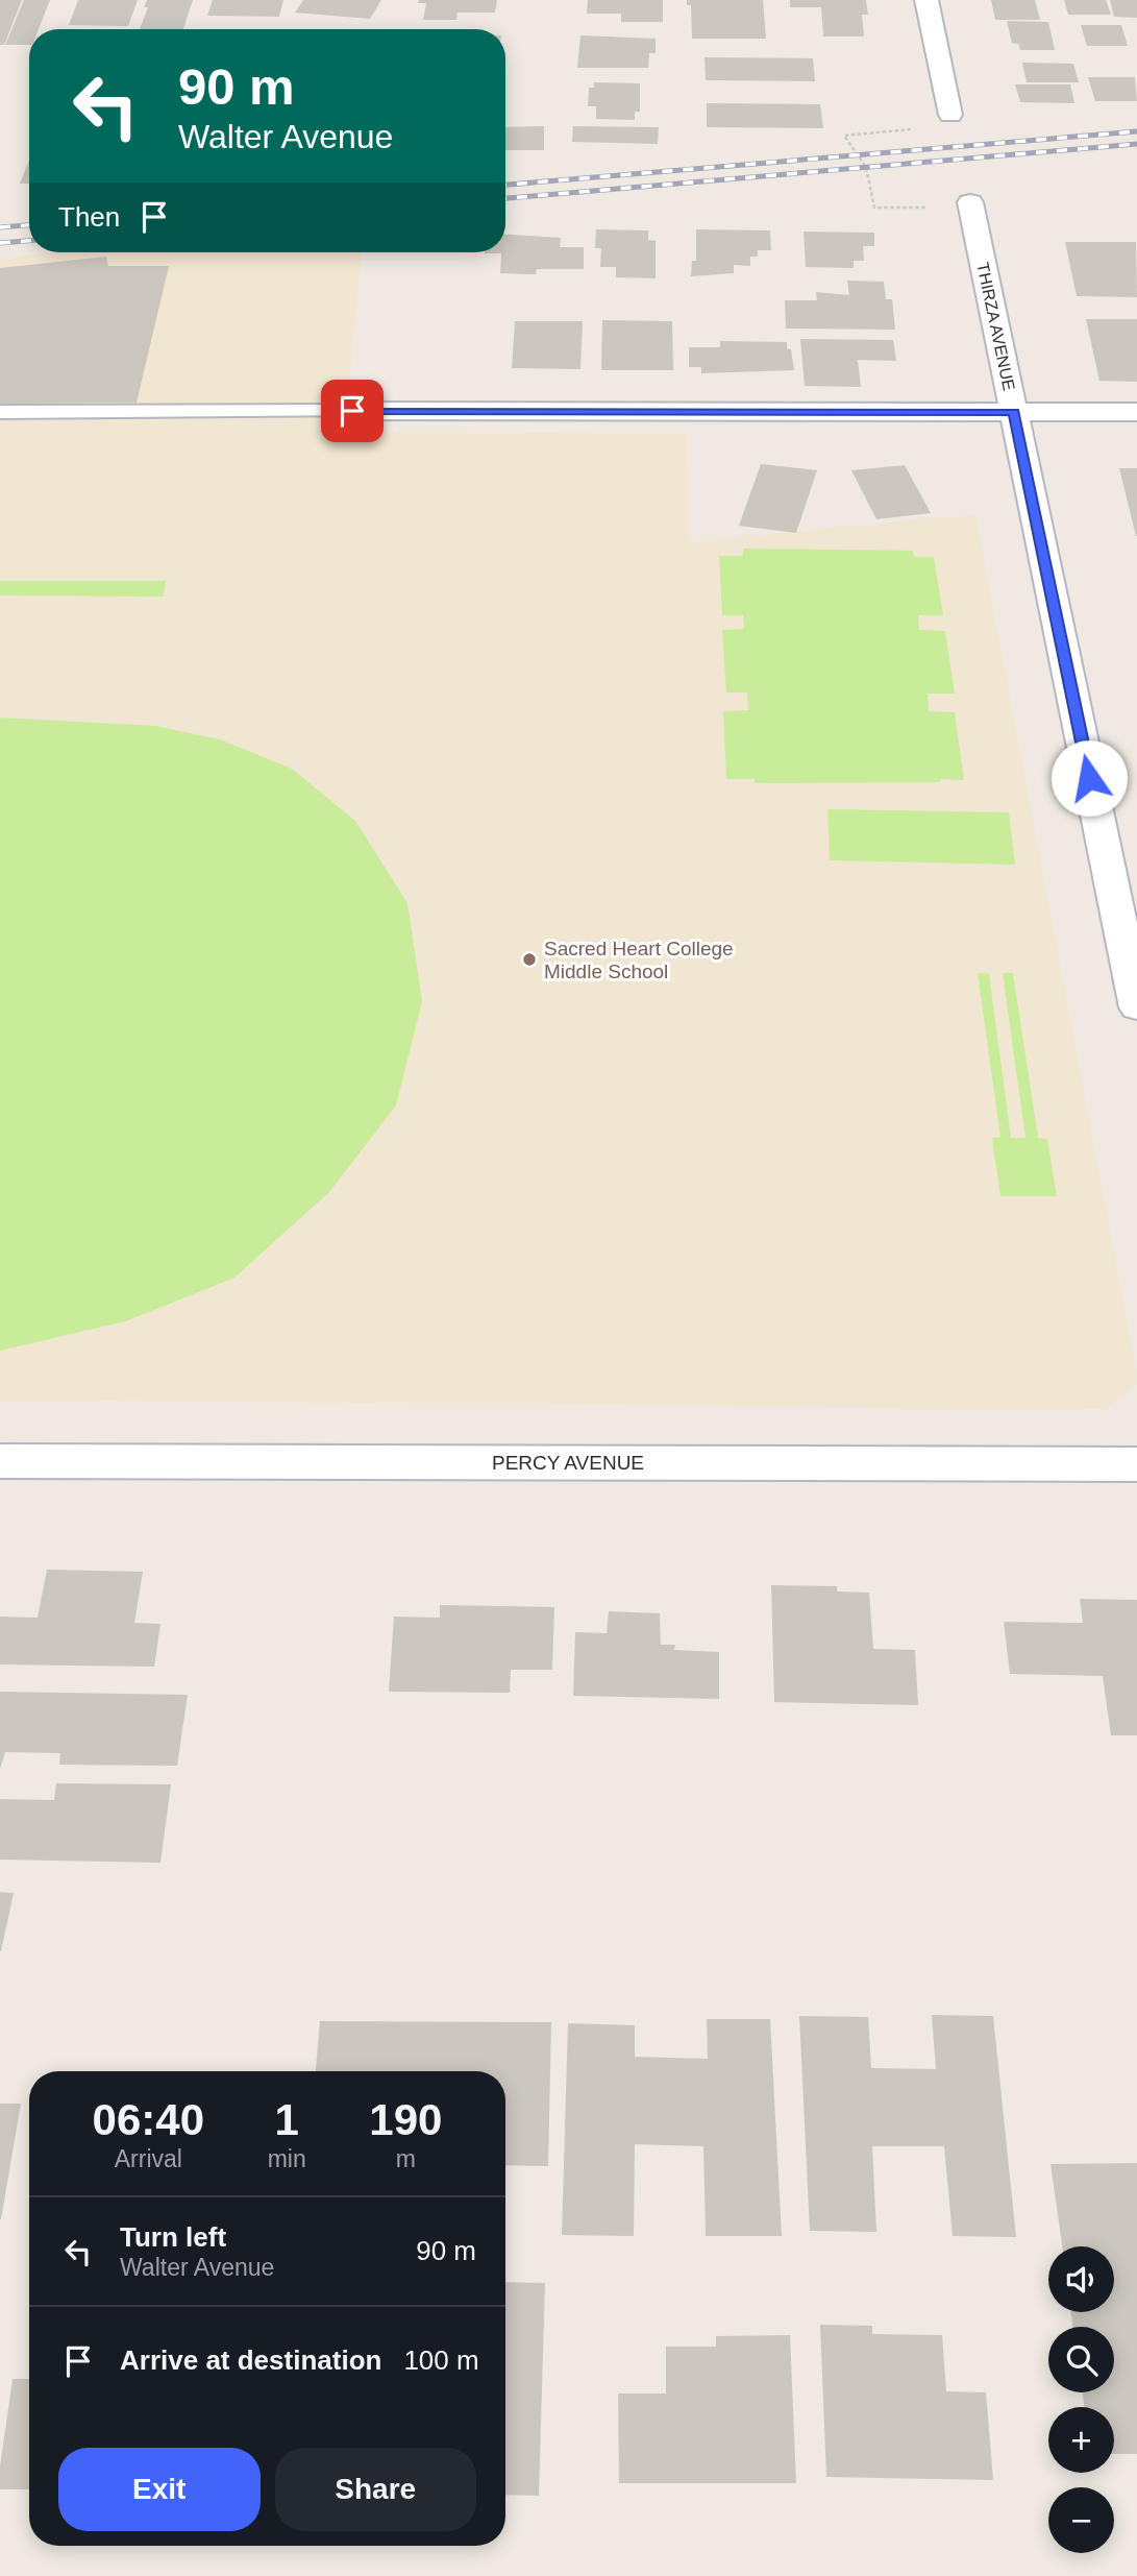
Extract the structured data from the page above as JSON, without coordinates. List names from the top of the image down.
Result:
{
  "streets": {
    "street": ["THIRZA AVENUE", "PERCY AVENUE"]
  },
  "places": ["Sacred Heart College Middle School"],
  "page": {
    "turn": ["90 m", "Walter Avenue"],
    "then": "Then",
    "eta": [
      "06:40",
      "Arrival",
      "1",
      "min",
      "190",
      "m"
    ],
    "list": [
      {
        "name": "Turn left",
        "note": "Walter Avenue",
        "value": "90 m"
      },
      {
        "name": "Arrive at destination",
        "value": "100 m"
      }
    ],
    "map_buttons": ["+", "−"],
    "buttons": ["Exit", "Share"]
  }
}
